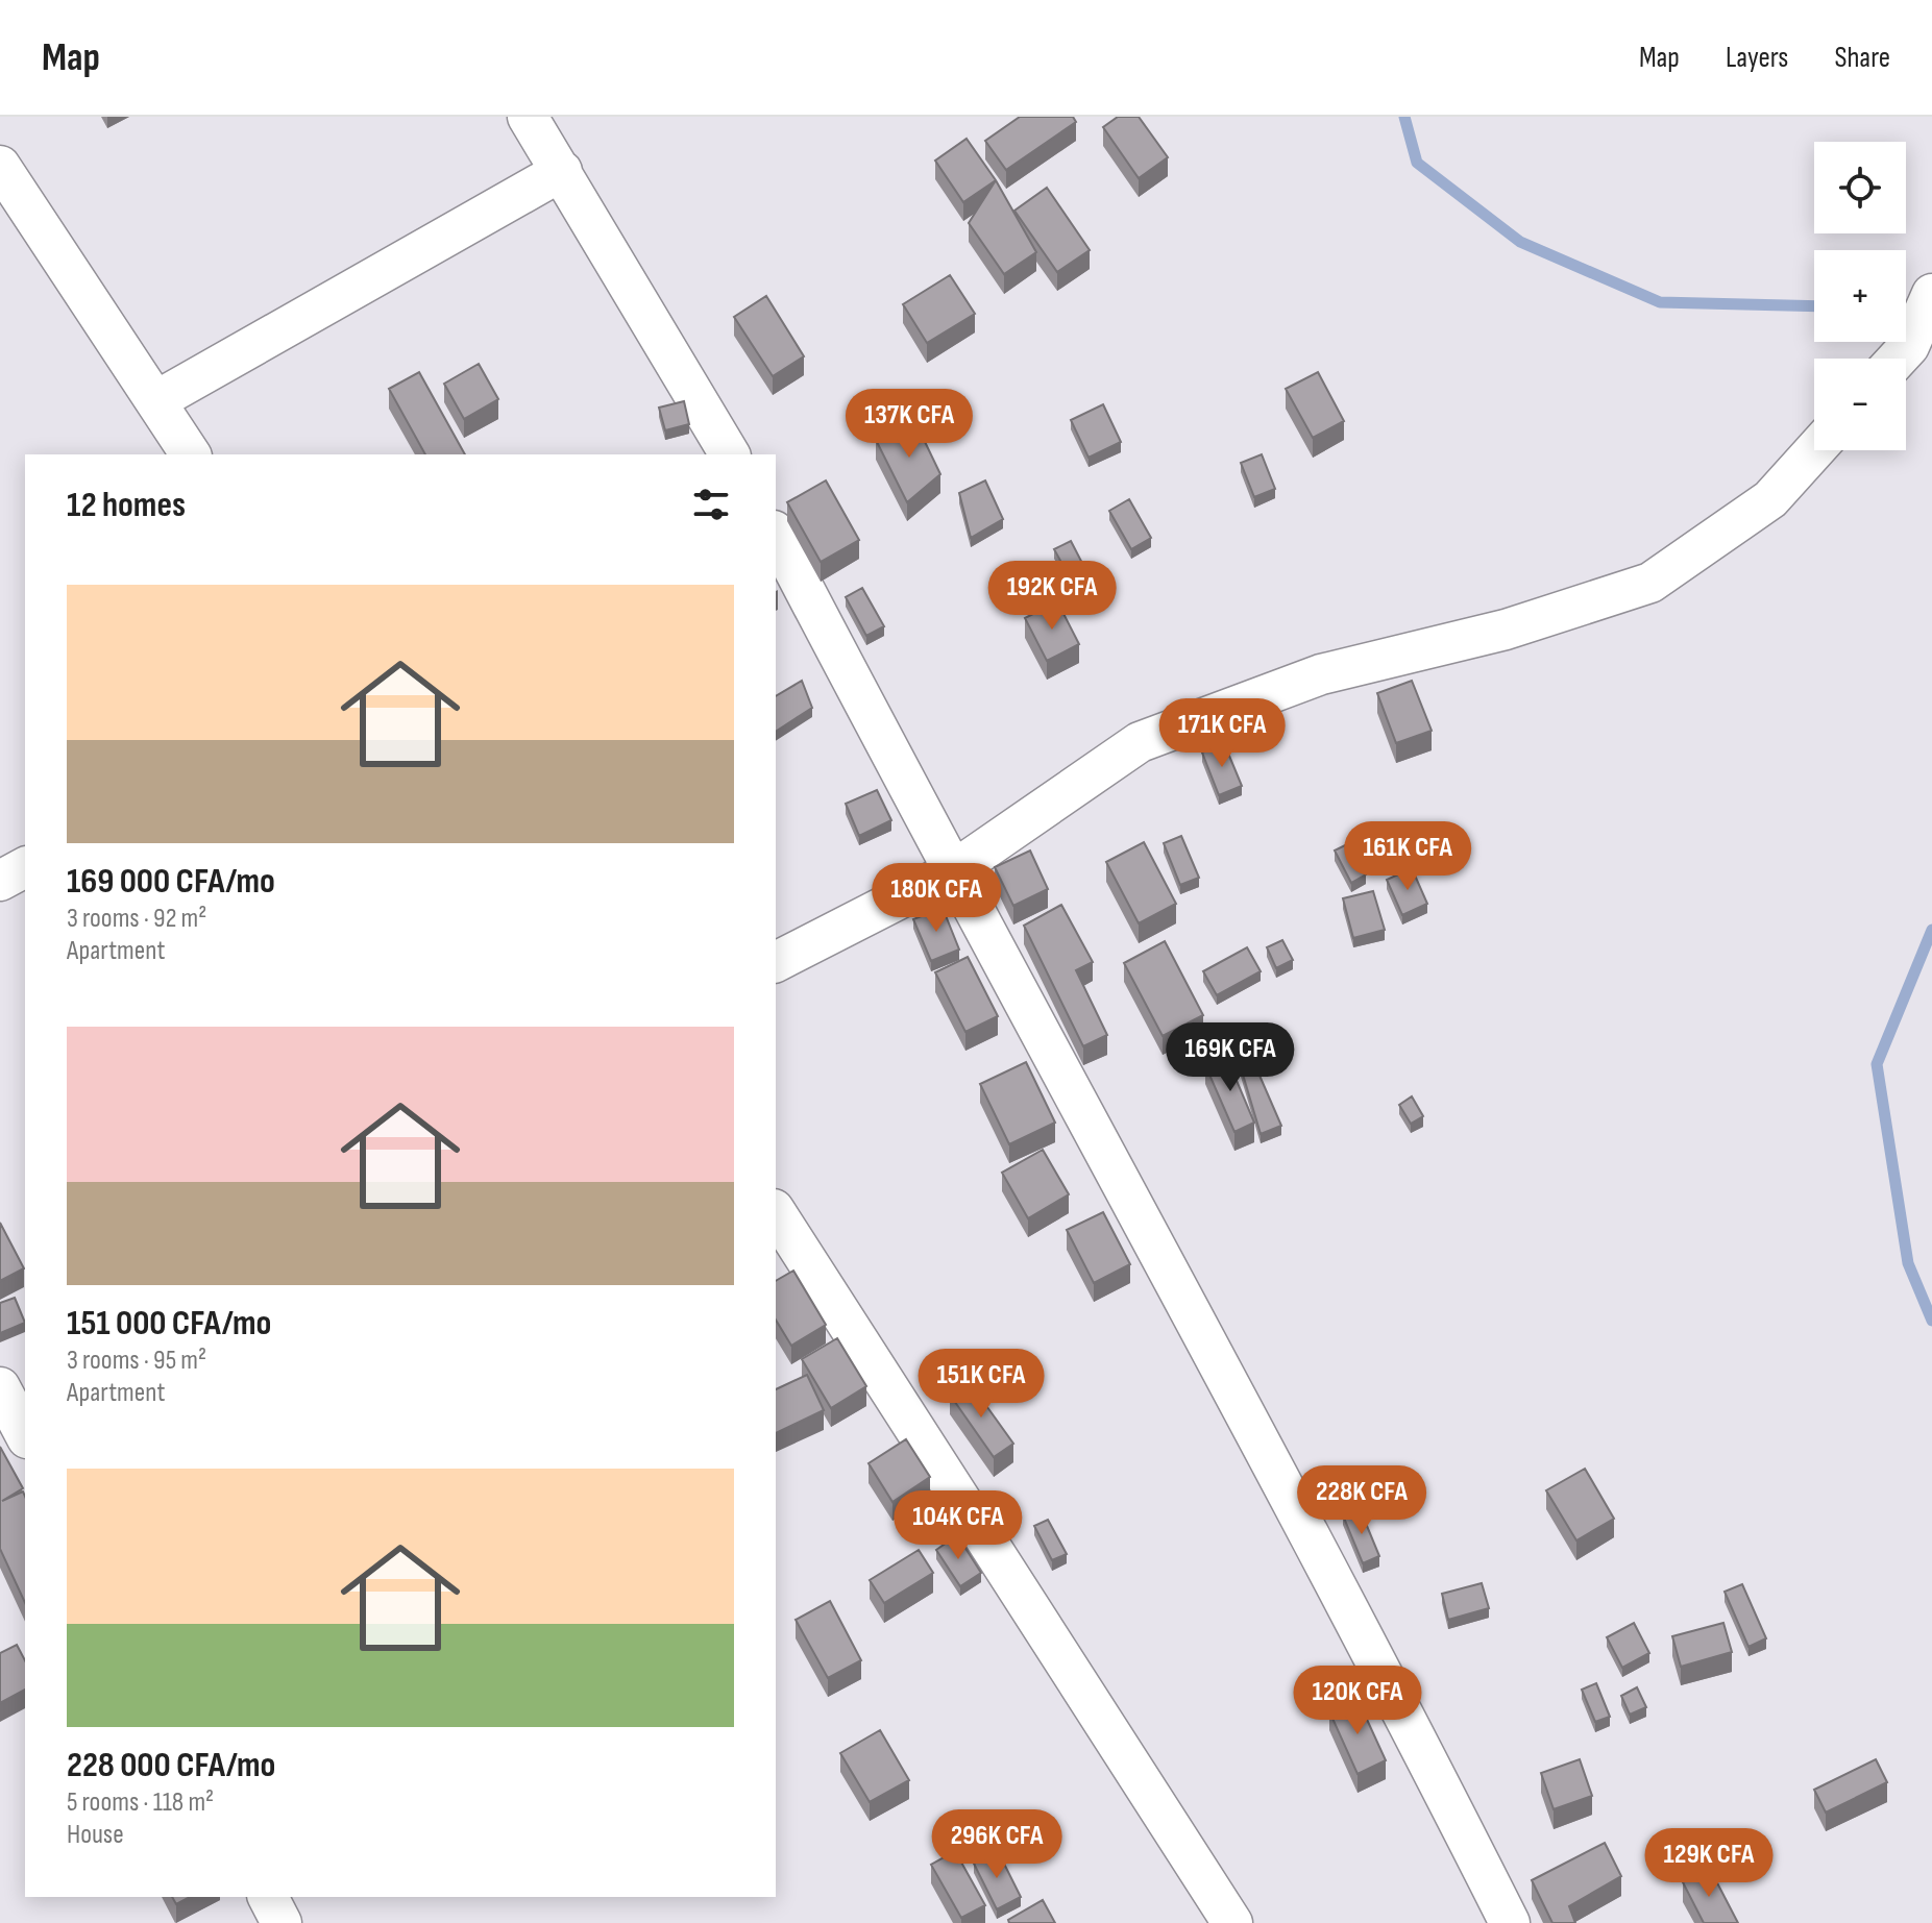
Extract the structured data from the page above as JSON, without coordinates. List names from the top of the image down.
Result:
{
  "page": {
    "header": "Map",
    "nav": ["Map", "Layers", "Share"],
    "map_buttons": ["+", "−"],
    "price": [
      "137K CFA",
      "192K CFA",
      "171K CFA",
      "161K CFA",
      "180K CFA",
      "169K CFA",
      "151K CFA",
      "228K CFA",
      "104K CFA",
      "120K CFA",
      "296K CFA",
      "129K CFA"
    ],
    "heading": "12 homes",
    "list": [
      {
        "name": "169 000 CFA/mo",
        "note": "3 rooms · 92 m² · Apartment"
      },
      {
        "name": "151 000 CFA/mo",
        "note": "3 rooms · 95 m² · Apartment"
      },
      {
        "name": "228 000 CFA/mo",
        "note": "5 rooms · 118 m² · House"
      }
    ]
  }
}
